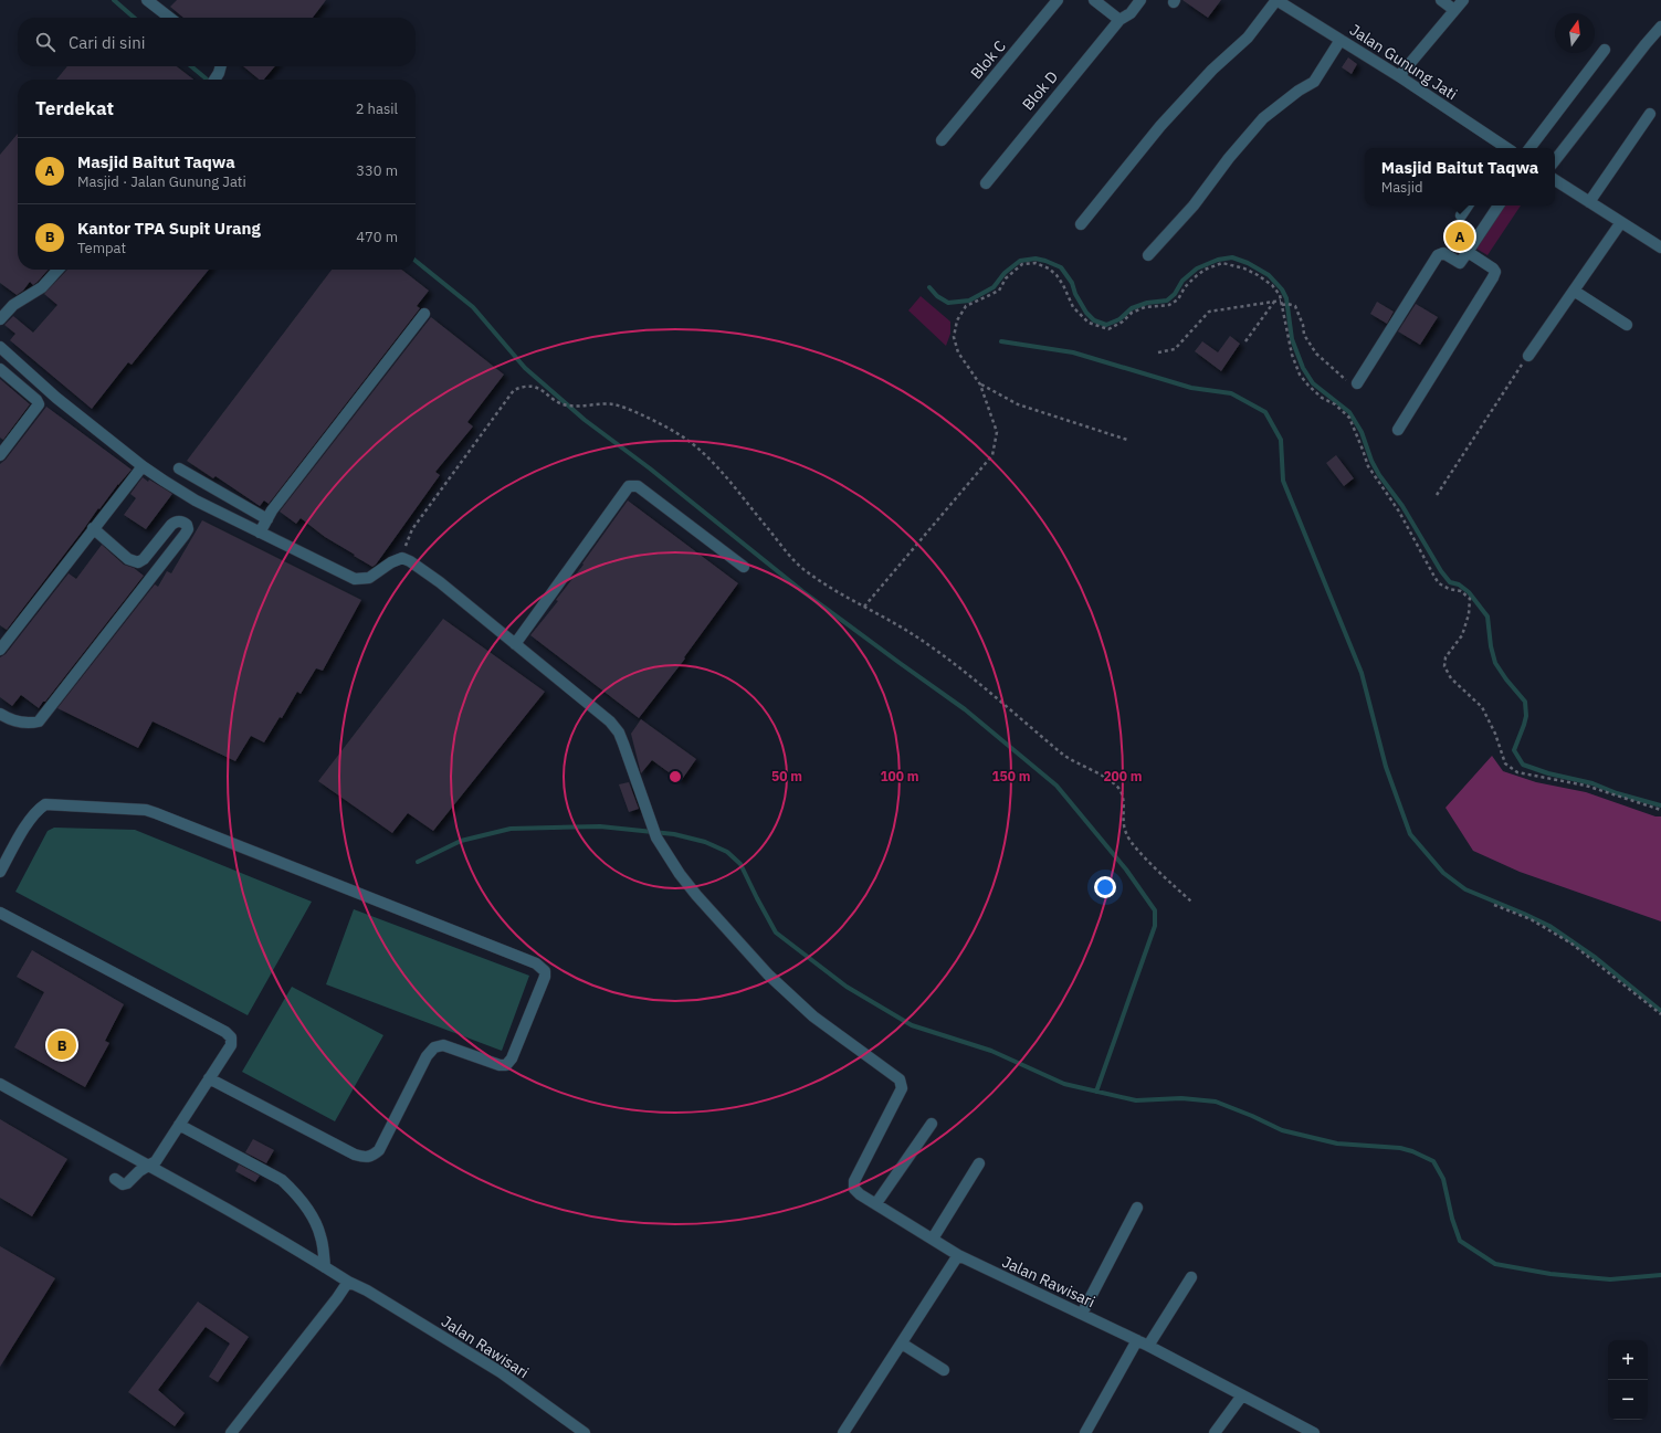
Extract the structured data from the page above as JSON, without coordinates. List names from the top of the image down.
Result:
{
  "streets": {
    "street": [
      "Blok C",
      "Jalan Gunung Jati",
      "Blok D",
      "Jalan Rawisari"
    ]
  },
  "north": "top",
  "page": {
    "search": "Cari di sini",
    "heading": ["Terdekat", "2 hasil"],
    "list": [
      {
        "mark": "A",
        "name": "Masjid Baitut Taqwa",
        "note": "Masjid · Jalan Gunung Jati",
        "value": "330 m"
      },
      {
        "mark": "B",
        "name": "Kantor TPA Supit Urang",
        "note": "Tempat",
        "value": "470 m"
      }
    ],
    "popup": ["Masjid Baitut Taqwa", "Masjid"],
    "pins": ["A", "B"],
    "map_buttons": ["+", "−"]
  },
  "rings": [
    "50 m",
    "100 m",
    "150 m",
    "200 m"
  ]
}
